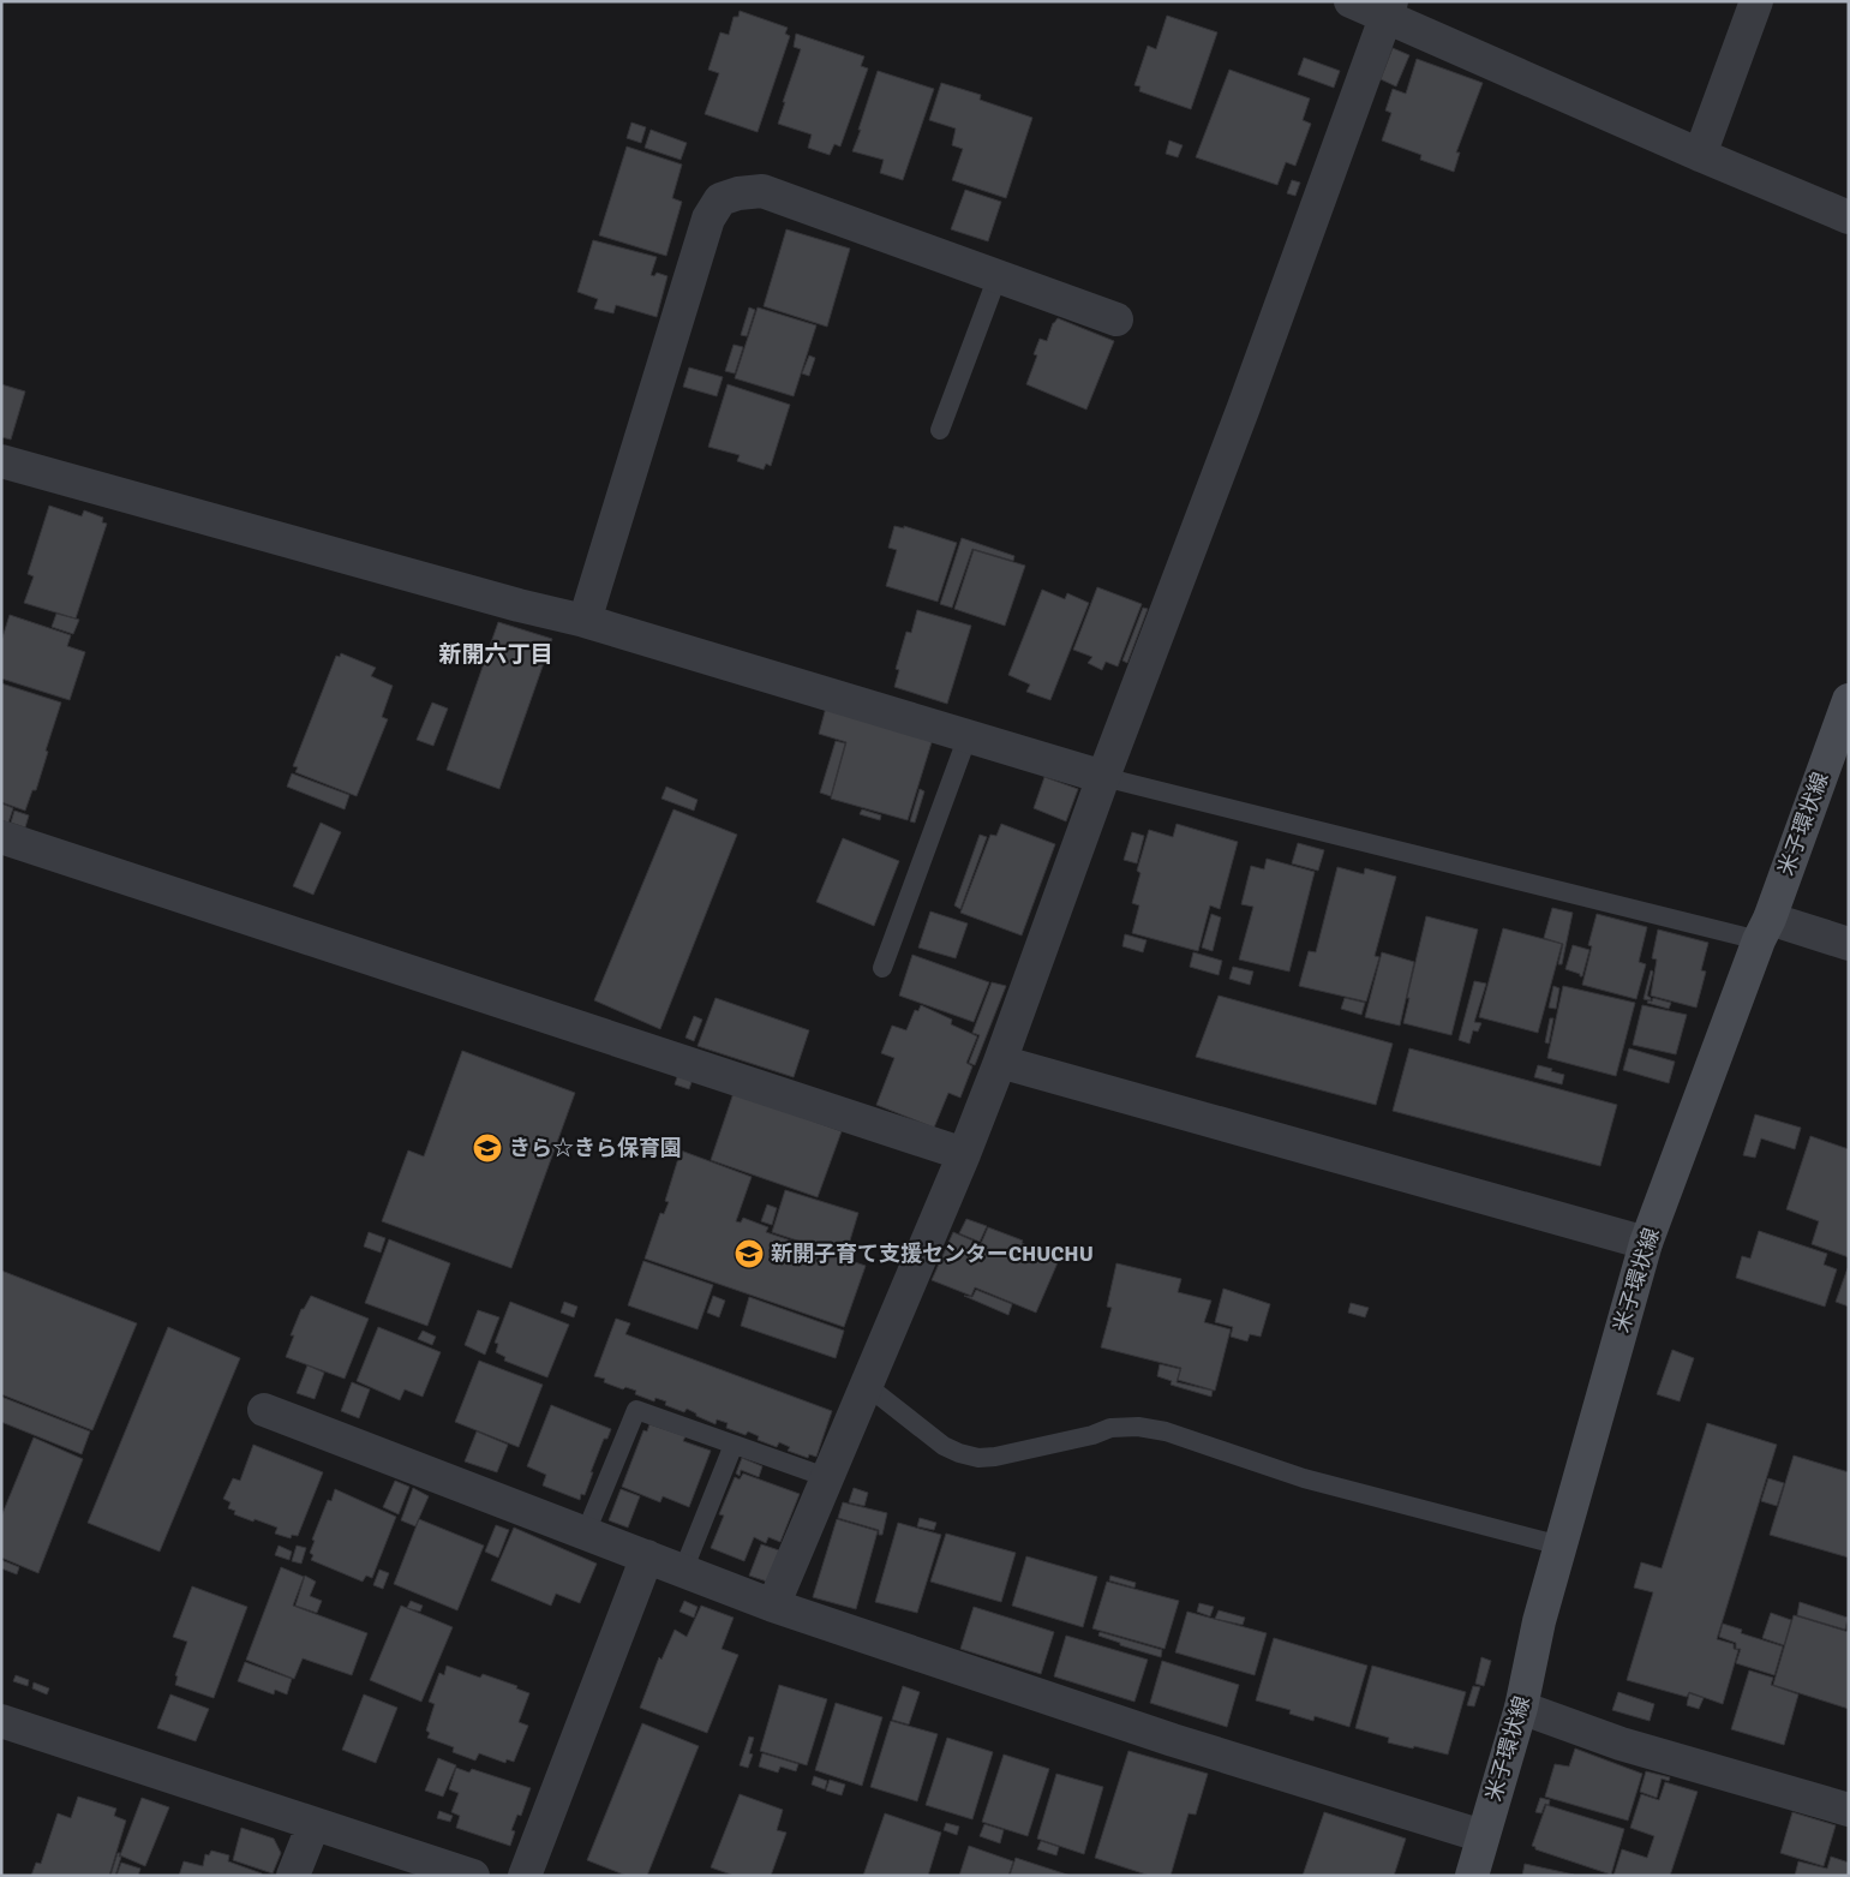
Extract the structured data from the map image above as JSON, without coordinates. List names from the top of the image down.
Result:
{
  "streets": {
    "main road": ["米子環状線"]
  },
  "districts": ["新開六丁目"],
  "places": {
    "school or university": ["きら☆きら保育園", "新開子育て支援センターCHUCHU"]
  }
}
